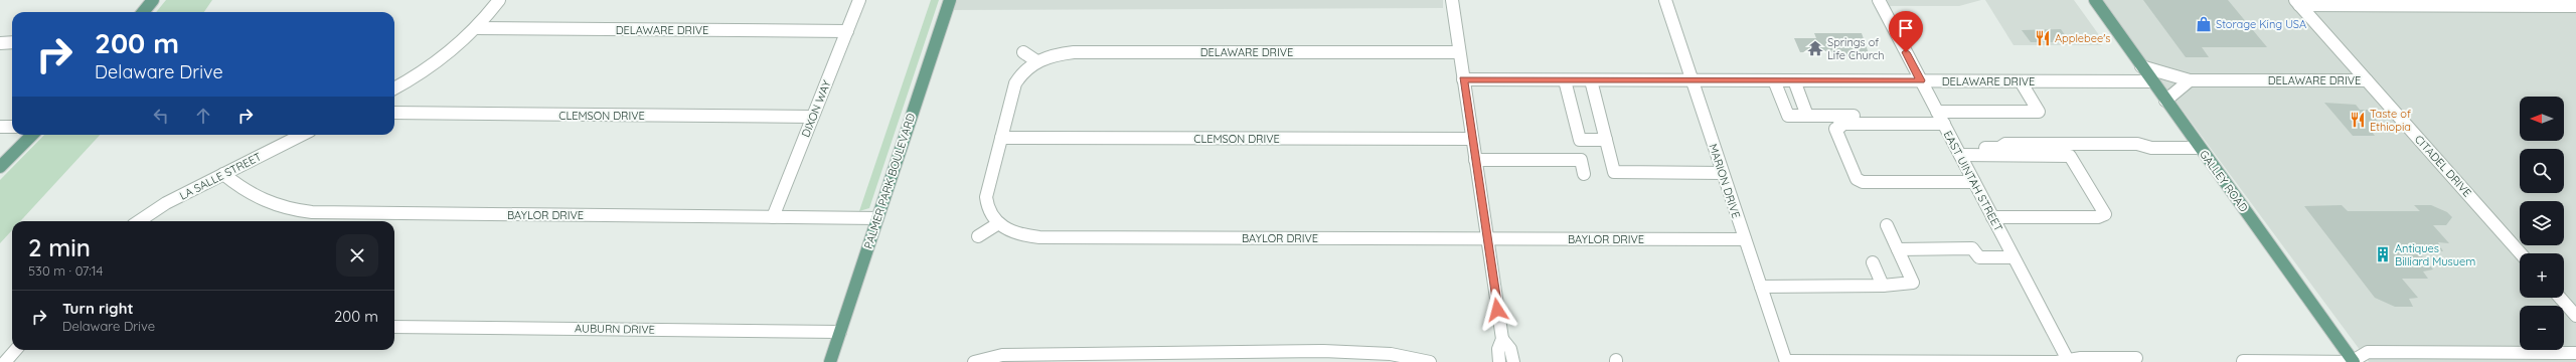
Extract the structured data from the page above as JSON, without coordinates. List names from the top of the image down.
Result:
{
  "streets": {
    "main road": ["PALMER PARK BOULEVARD", "GALLEY ROAD"],
    "street": [
      "DELAWARE DRIVE",
      "DIXON WAY",
      "CLEMSON DRIVE",
      "CITADEL DRIVE",
      "LA SALLE STREET",
      "MARION DRIVE",
      "EAST UINTAH STREET",
      "BAYLOR DRIVE",
      "AUBURN DRIVE"
    ]
  },
  "crossings": [
    ["DELAWARE DRIVE", "DIXON WAY"],
    ["DELAWARE DRIVE", "CITADEL DRIVE"],
    ["DELAWARE DRIVE", "MARION DRIVE"],
    ["DELAWARE DRIVE", "EAST UINTAH STREET"],
    ["DELAWARE DRIVE", "GALLEY ROAD"],
    ["DIXON WAY", "CLEMSON DRIVE"],
    ["DIXON WAY", "BAYLOR DRIVE"],
    ["LA SALLE STREET", "BAYLOR DRIVE"],
    ["PALMER PARK BOULEVARD", "BAYLOR DRIVE"],
    ["PALMER PARK BOULEVARD", "AUBURN DRIVE"],
    ["MARION DRIVE", "BAYLOR DRIVE"]
  ],
  "places": {
    "shop": ["Storage King USA"],
    "restaurant": ["Applebee's", "Taste of Ethiopia"],
    "temple": ["Springs of Life Church"],
    "building": ["Antiques Billiard Musuem"]
  },
  "north": "left",
  "page": {
    "turn": ["200 m", "Delaware Drive"],
    "map_buttons": ["+", "−"],
    "heading": ["2 min", "530 m · 07:14"],
    "list": [
      {
        "name": "Turn right",
        "note": "Delaware Drive",
        "value": "200 m"
      }
    ]
  }
}
